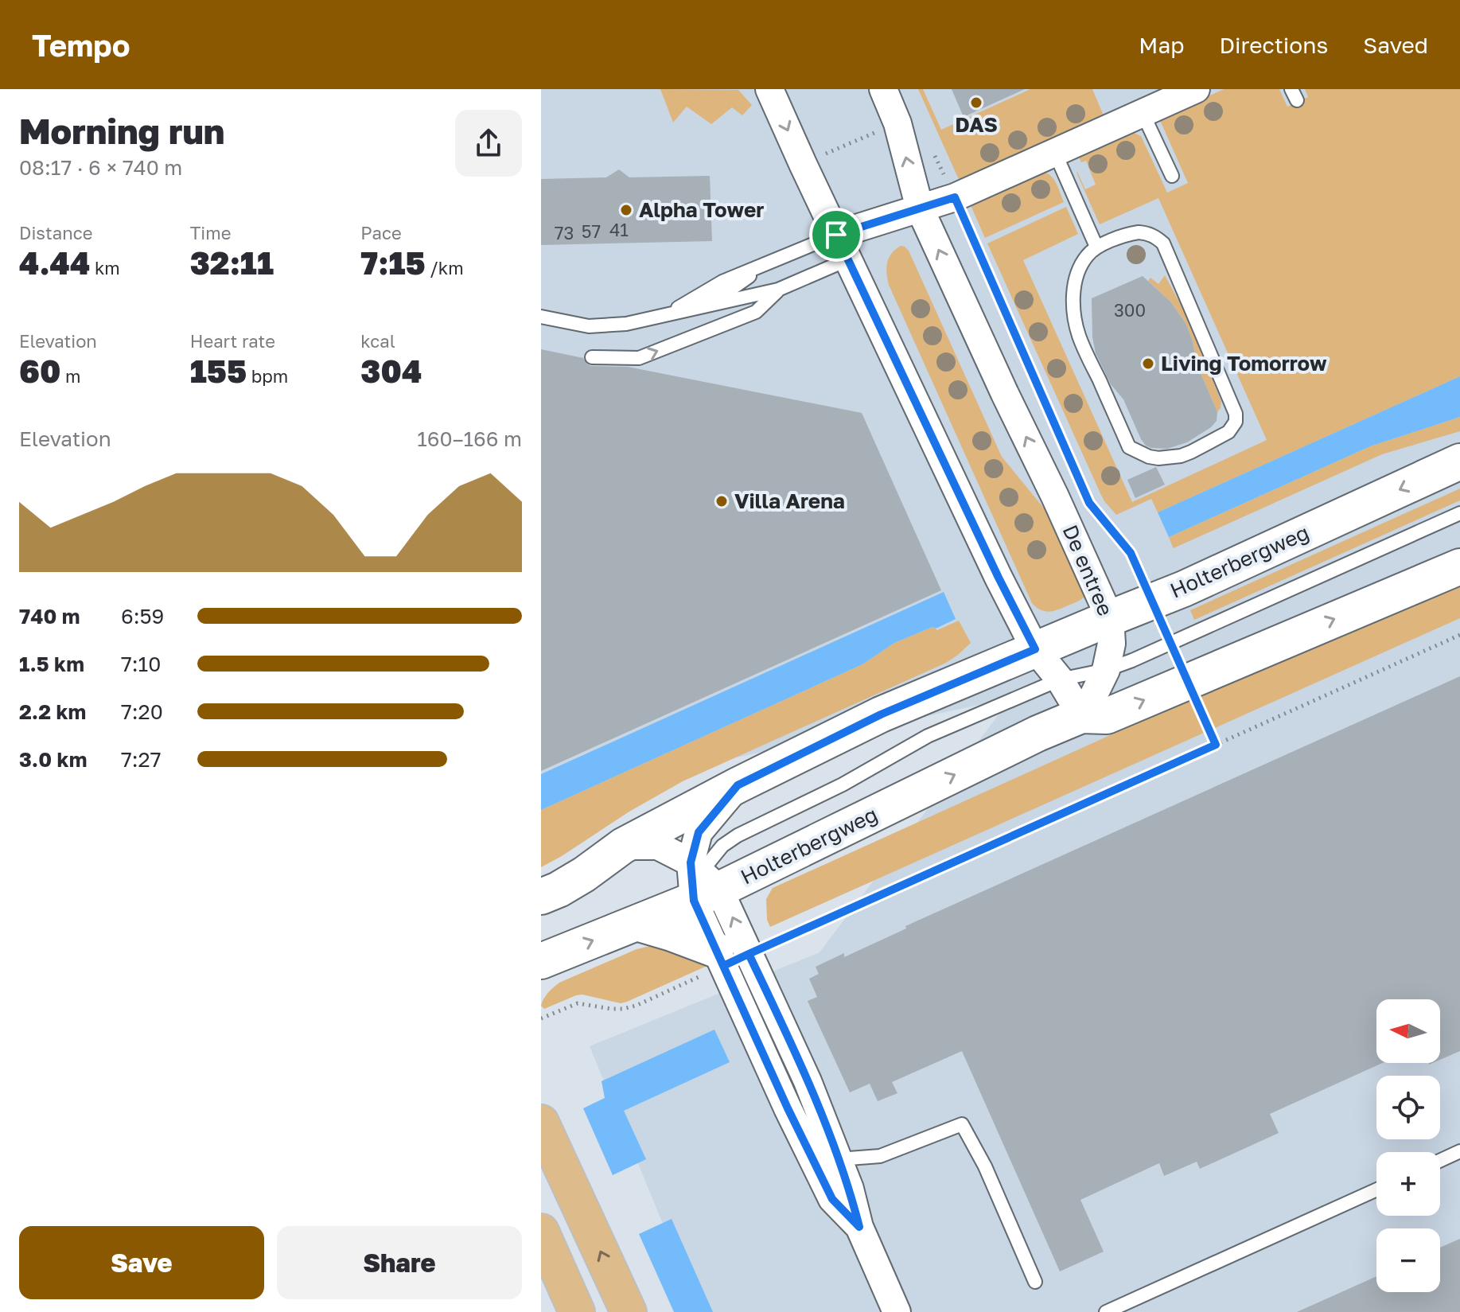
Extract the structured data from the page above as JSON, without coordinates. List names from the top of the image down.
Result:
{
  "streets": {
    "main road": ["Holterbergweg"],
    "street": ["De entree"]
  },
  "crossings": [
    ["Holterbergweg", "De entree"]
  ],
  "places": [
    "DAS",
    "Alpha Tower",
    "Living Tomorrow",
    "Villa Arena"
  ],
  "house_numbers": [
    "41",
    "57",
    "73",
    "300"
  ],
  "north": "left",
  "page": {
    "header": "Tempo",
    "nav": ["Map", "Directions", "Saved"],
    "heading": ["Morning run", "08:17 · 6 × 740 m"],
    "stats": [
      ["Distance", "4.44 km"],
      ["Time", "32:11"],
      ["Pace", "7:15 /km"],
      ["Elevation", "60 m"],
      ["Heart rate", "155 bpm"],
      ["kcal", "304"]
    ],
    "chart": ["Elevation", "160–166 m"],
    "list": [
      {
        "name": "740 m",
        "note": "6:59"
      },
      {
        "name": "1.5 km",
        "note": "7:10"
      },
      {
        "name": "2.2 km",
        "note": "7:20"
      },
      {
        "name": "3.0 km",
        "note": "7:27"
      }
    ],
    "map_buttons": ["+", "−"],
    "buttons": ["Save", "Share"]
  }
}
